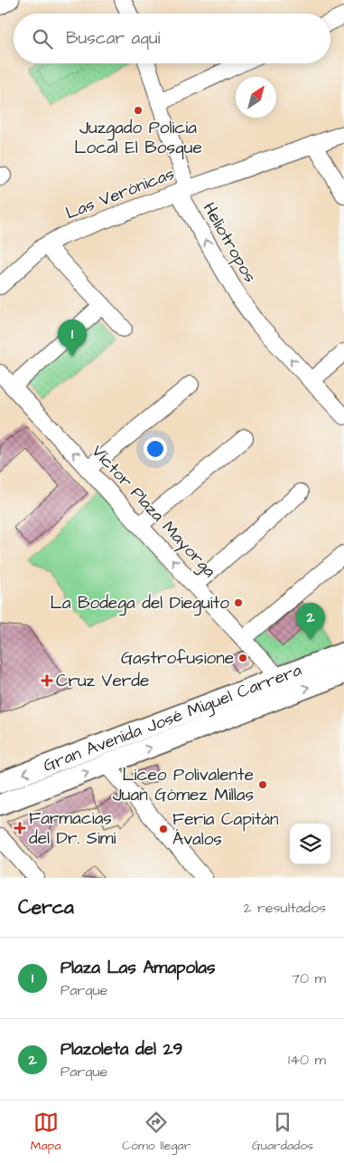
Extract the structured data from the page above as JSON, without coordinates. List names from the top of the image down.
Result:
{
  "streets": {
    "main road": ["Gran Avenida José Miguel Carrera"],
    "street": ["Las Verónicas", "Heliotropos", "Víctor Plaza Mayorga"]
  },
  "crossings": [
    ["Las Verónicas", "Heliotropos"],
    ["Víctor Plaza Mayorga", "Gran Avenida José Miguel Carrera"]
  ],
  "one_way": ["Víctor Plaza Mayorga"],
  "places": {
    "other": [
      "Juzgado Policía Local El Bosque",
      "La Bodega del Dieguito",
      "Gastrofusione",
      "Liceo Polivalente Juan Gómez Millas",
      "Feria Capitán Ávalos"
    ],
    "health": ["Cruz Verde", "Farmacias del Dr. Simi"]
  },
  "north": "top right",
  "page": {
    "search": "Buscar aquí",
    "pins": ["1", "2"],
    "heading": ["Cerca", "2 resultados"],
    "list": [
      {
        "mark": "1",
        "name": "Plaza Las Amapolas",
        "note": "Parque",
        "value": "70 m"
      },
      {
        "mark": "2",
        "name": "Plazoleta del 29",
        "note": "Parque",
        "value": "140 m"
      }
    ],
    "nav": ["Mapa", "Cómo llegar", "Guardados"]
  }
}
